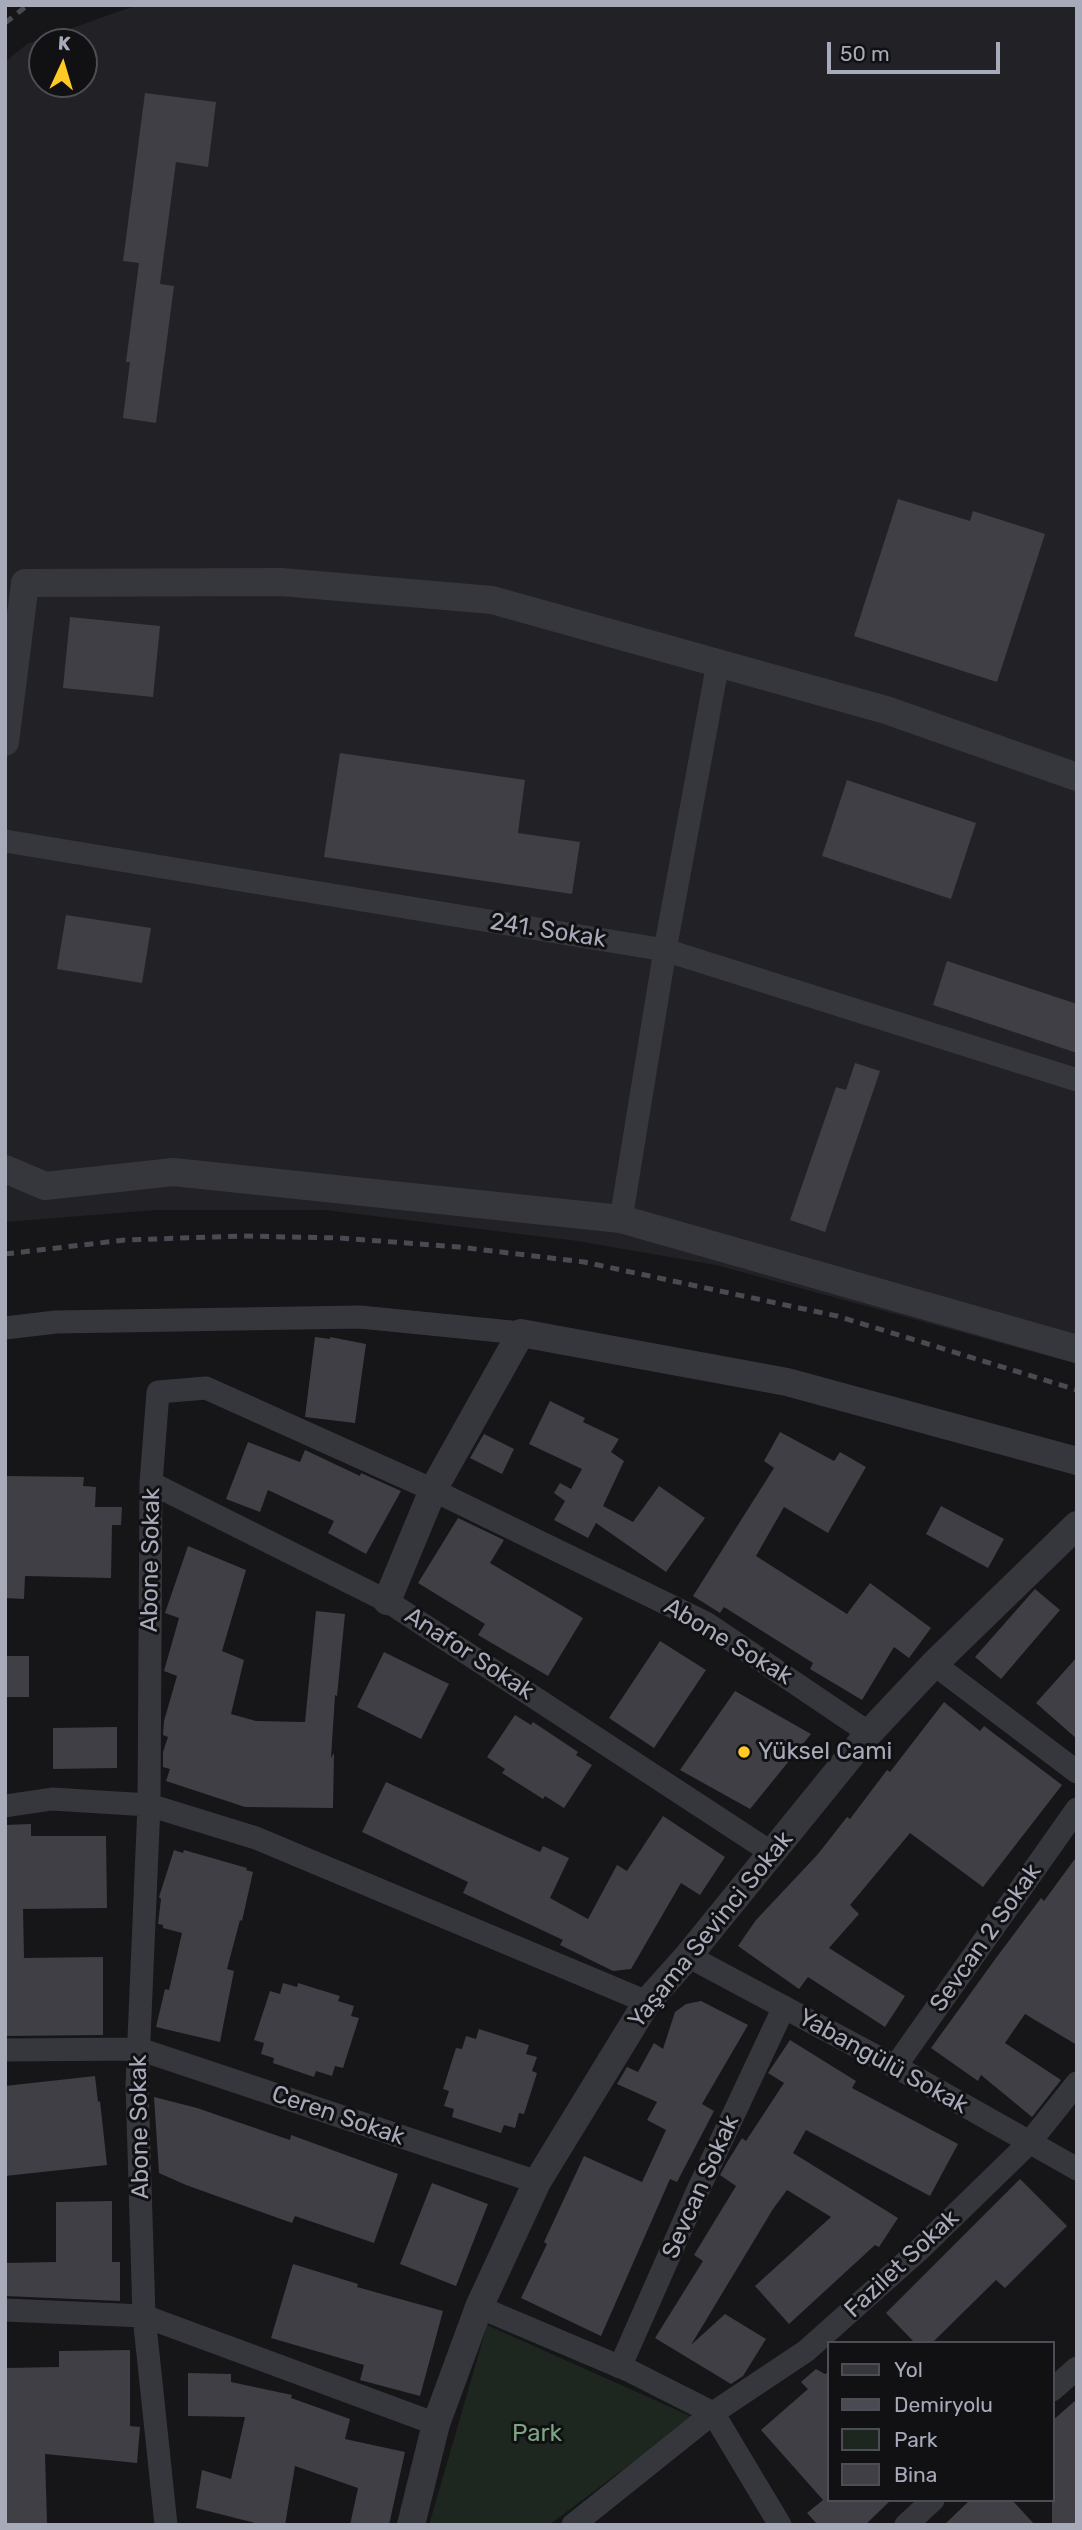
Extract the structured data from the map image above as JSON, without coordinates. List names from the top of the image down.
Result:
{
  "streets": {
    "street": [
      "241. Sokak",
      "Abone Sokak",
      "Anafor Sokak",
      "Yaşama Sevinci Sokak",
      "Sevcan 2 Sokak",
      "Yabangülü Sokak",
      "Ceren Sokak",
      "Sevcan Sokak",
      "Fazilet Sokak"
    ]
  },
  "crossings": [
    ["Abone Sokak", "Anafor Sokak"],
    ["Abone Sokak", "Yaşama Sevinci Sokak"],
    ["Abone Sokak", "Ceren Sokak"],
    ["Anafor Sokak", "Yaşama Sevinci Sokak"],
    ["Yaşama Sevinci Sokak", "Yabangülü Sokak"],
    ["Yaşama Sevinci Sokak", "Ceren Sokak"],
    ["Sevcan 2 Sokak", "Yabangülü Sokak"],
    ["Yabangülü Sokak", "Sevcan Sokak"],
    ["Yabangülü Sokak", "Fazilet Sokak"]
  ],
  "parks": ["Park"],
  "places": ["Yüksel Cami"],
  "legend": [
    "Yol",
    "Demiryolu",
    "Park",
    "Bina"
  ],
  "scale_bar": "50 m",
  "north": "top"
}
